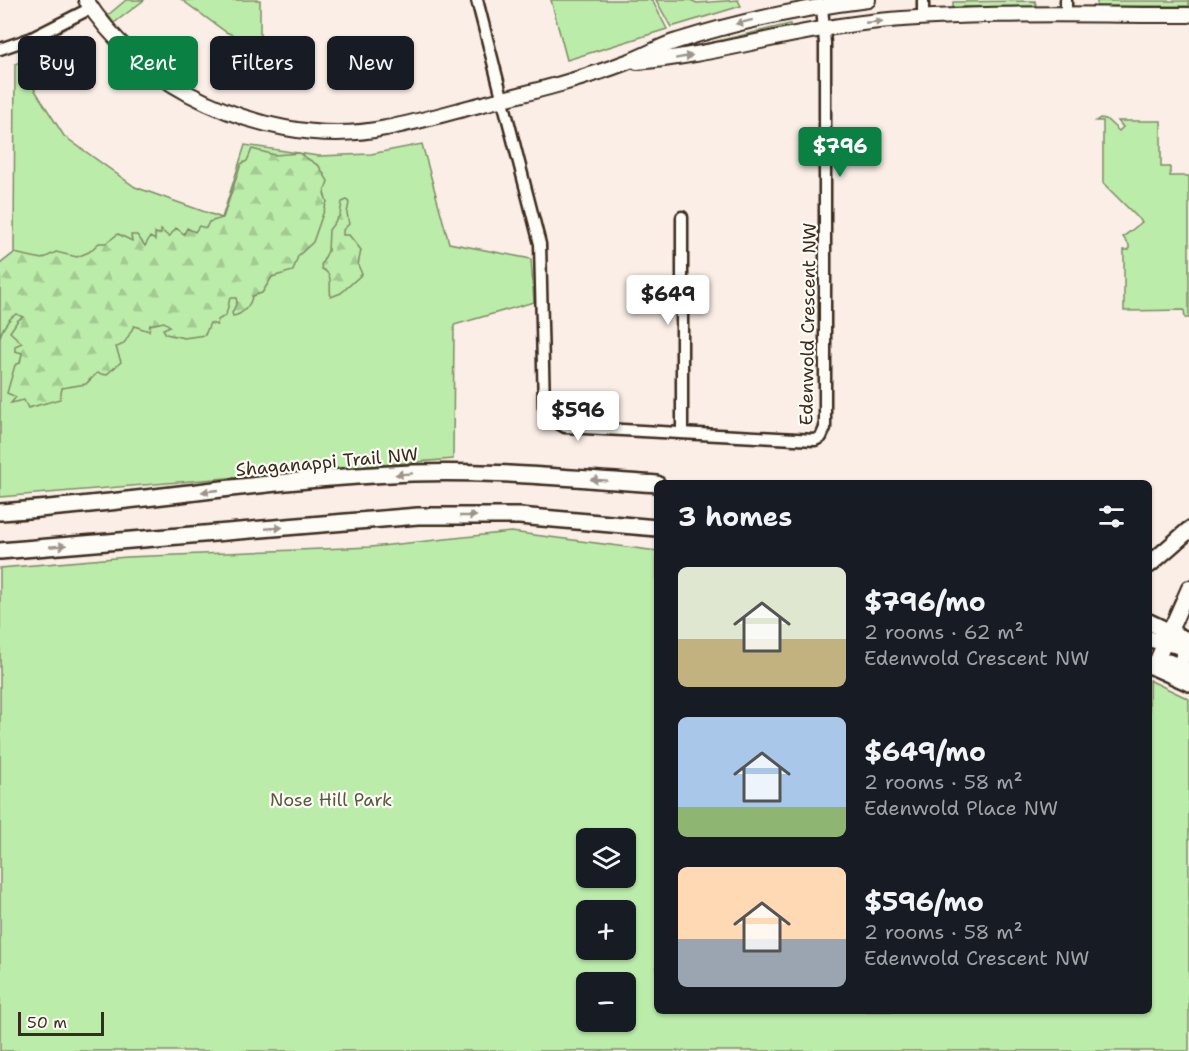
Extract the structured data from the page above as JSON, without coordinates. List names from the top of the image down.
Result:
{
  "streets": {
    "main road": ["Shaganappi Trail NW"],
    "street": ["Edenwold Crescent NW"]
  },
  "parks": ["Nose Hill Park"],
  "scale_bar": "50 m",
  "page": {
    "chip": [
      "Buy",
      "Rent",
      "Filters",
      "New"
    ],
    "price": ["$796", "$649", "$596"],
    "heading": "3 homes",
    "list": [
      {
        "name": "$796/mo",
        "note": "2 rooms · 62 m² · Edenwold Crescent NW"
      },
      {
        "name": "$649/mo",
        "note": "2 rooms · 58 m² · Edenwold Place NW"
      },
      {
        "name": "$596/mo",
        "note": "2 rooms · 58 m² · Edenwold Crescent NW"
      }
    ],
    "map_buttons": ["+", "−"],
    "scale": "50 m"
  }
}
